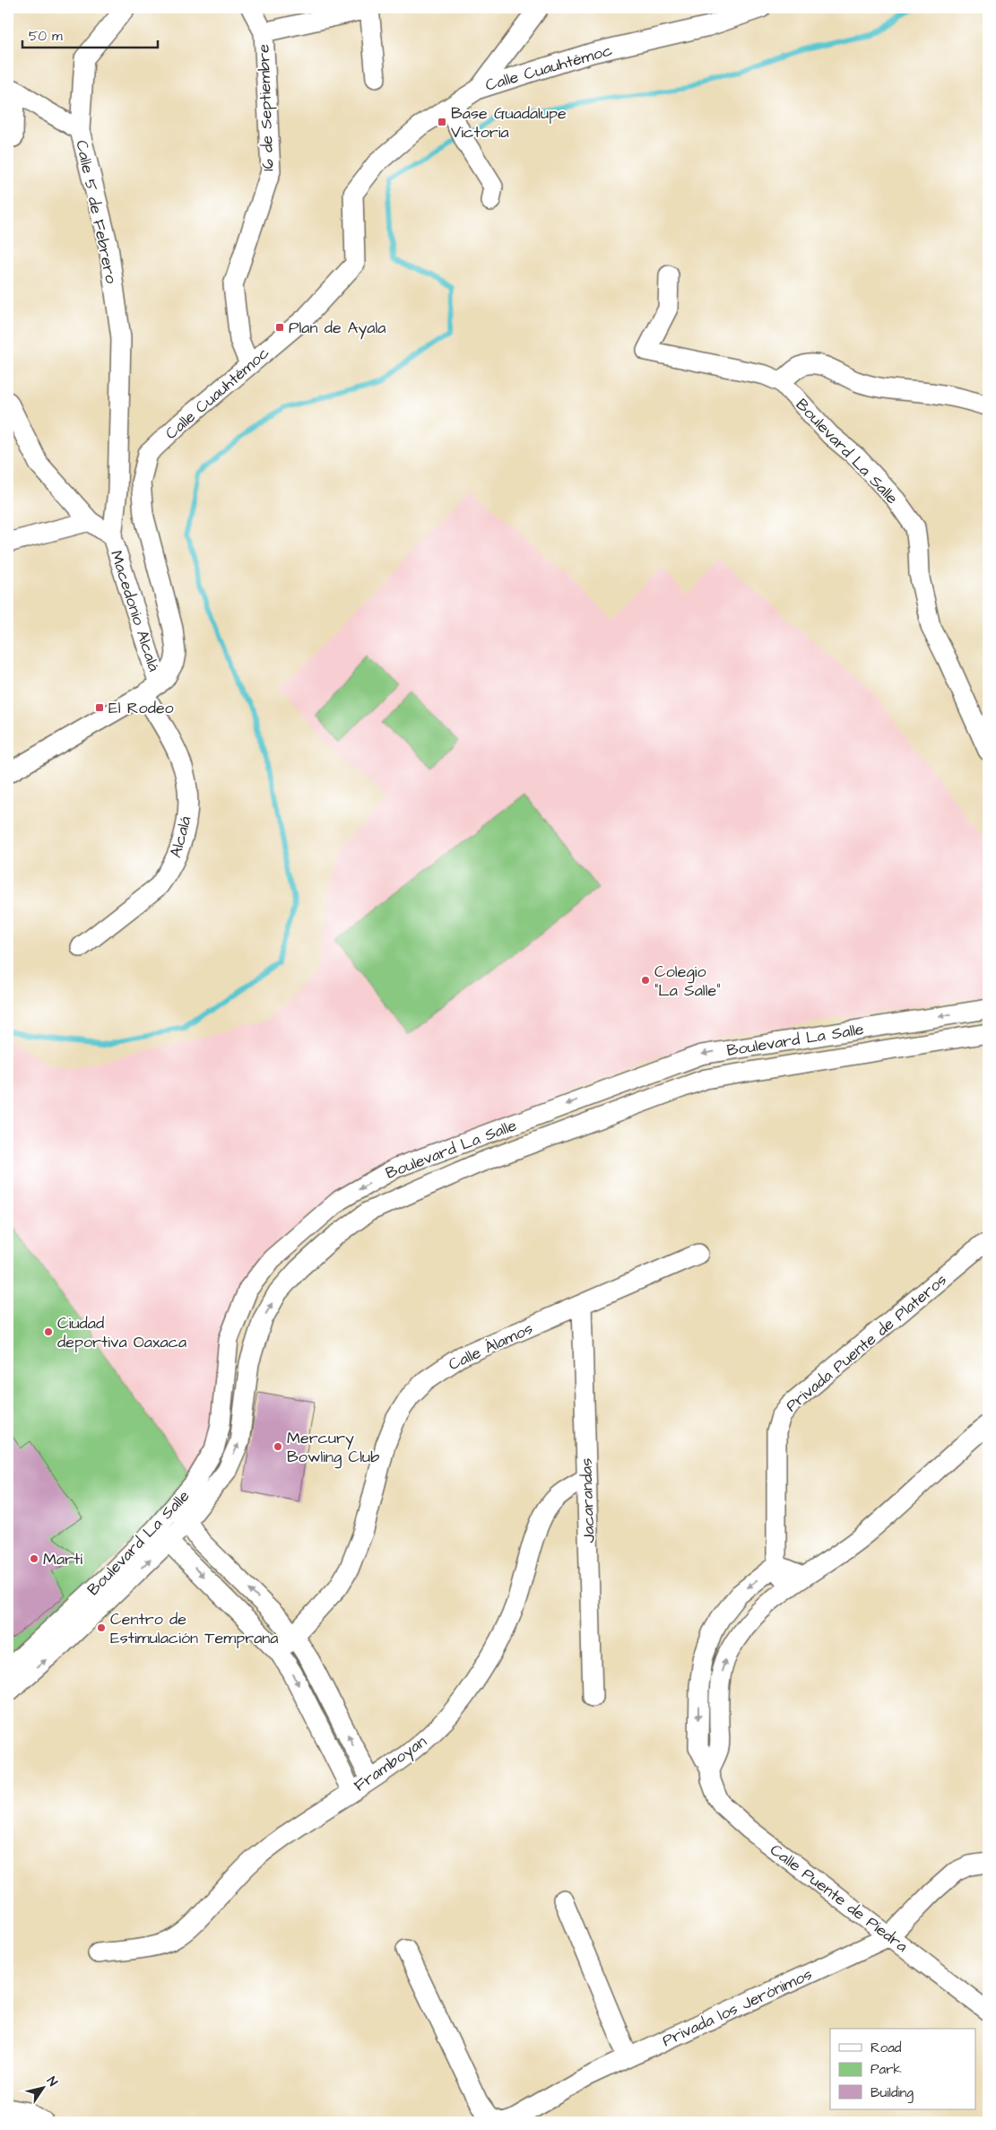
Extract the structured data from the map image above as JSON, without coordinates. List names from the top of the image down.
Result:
{
  "streets": {
    "street": [
      "Calle Cuauhtémoc",
      "16 de Septiembre",
      "Calle 5 de Febrero",
      "Boulevard La Salle",
      "Macedonio Alcalá",
      "Alcalá",
      "Privada Puente de Plateros",
      "Calle Álamos",
      "Jacarandas",
      "Framboyan",
      "Calle Puente de Piedra",
      "Privada los Jerónimos"
    ]
  },
  "crossings": [
    ["Calle Cuauhtémoc", "16 de Septiembre"],
    ["Calle Cuauhtémoc", "Macedonio Alcalá"],
    ["Calle Cuauhtémoc", "Alcalá"],
    ["Calle 5 de Febrero", "Macedonio Alcalá"],
    ["Macedonio Alcalá", "Alcalá"],
    ["Privada Puente de Plateros", "Calle Puente de Piedra"],
    ["Calle Álamos", "Jacarandas"],
    ["Jacarandas", "Framboyan"],
    ["Calle Puente de Piedra", "Privada los Jerónimos"]
  ],
  "places": {
    "transit": ["Base Guadalupe Victoria", "Plan de Ayala", "El Rodeo"],
    "other": [
      "Colegio \"La Salle\"",
      "Ciudad deportiva Oaxaca",
      "Mercury Bowling Club",
      "Martí",
      "Centro de Estimulación Temprana"
    ]
  },
  "legend": ["Road", "Park", "Building"],
  "scale_bar": "50 m",
  "north": "top right"
}
